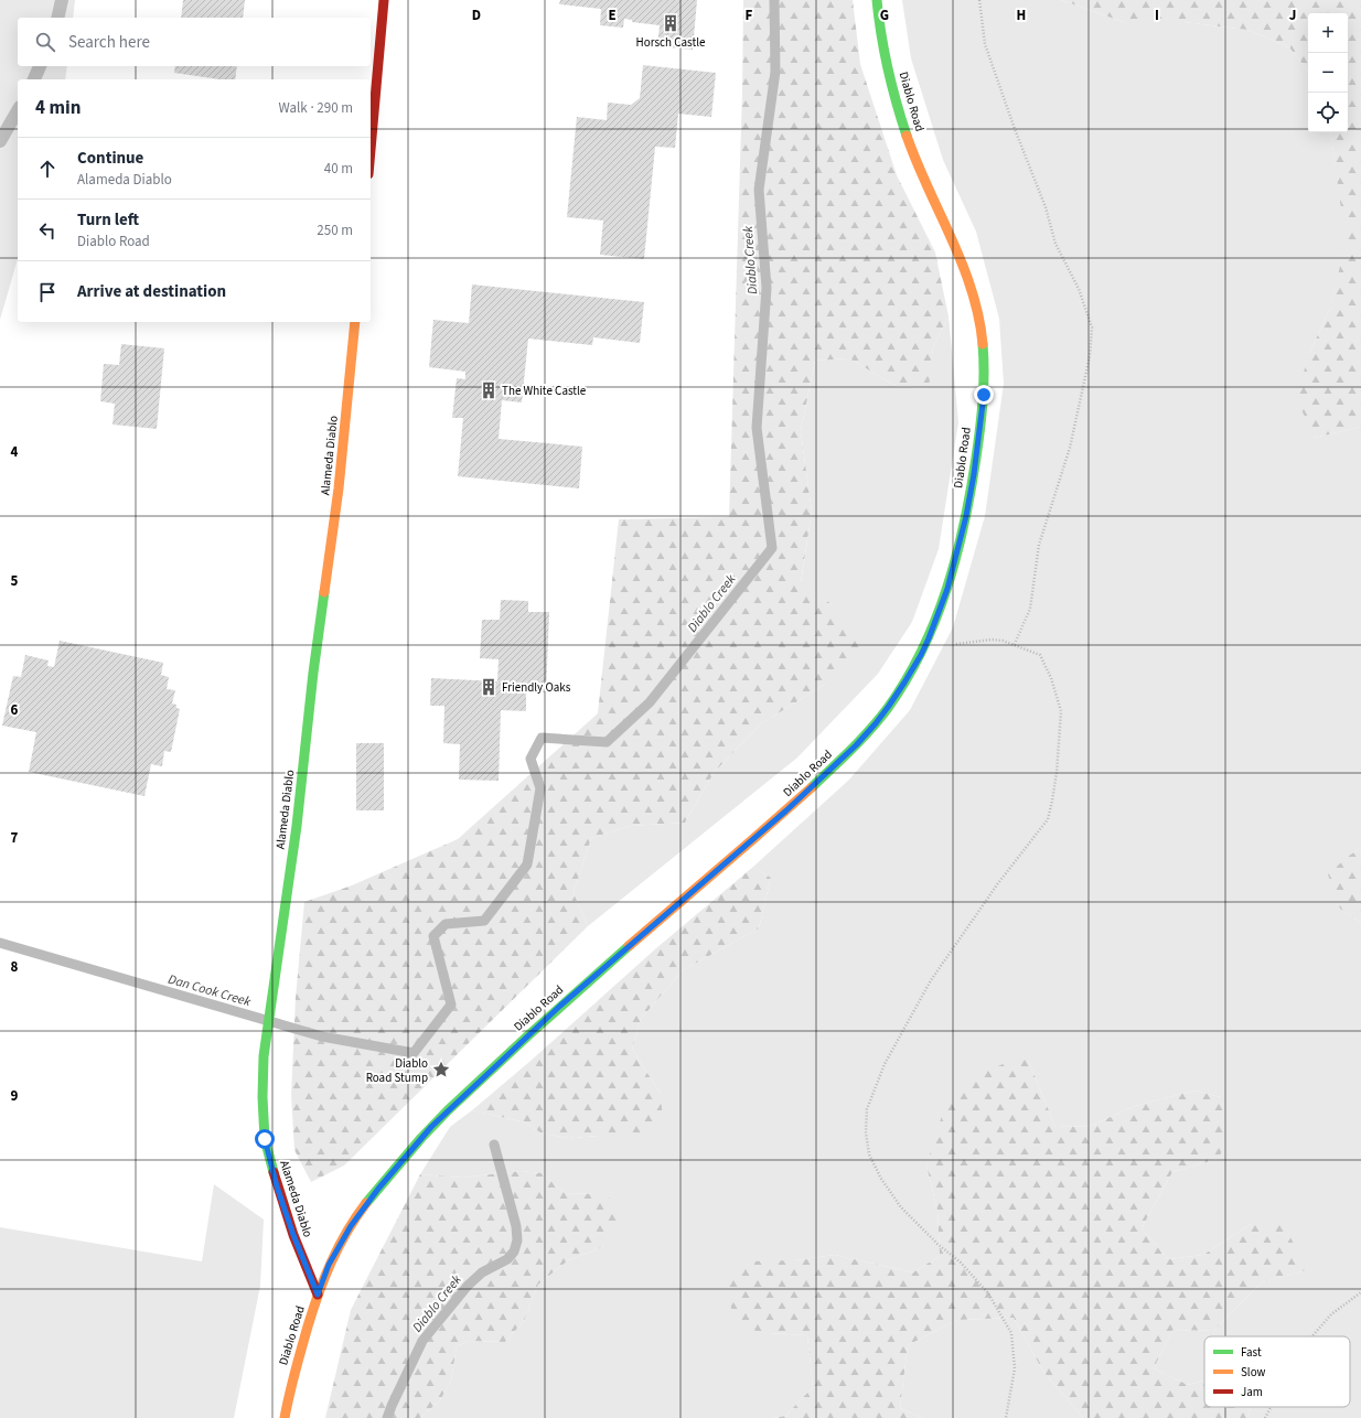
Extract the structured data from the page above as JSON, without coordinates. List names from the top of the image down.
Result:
{
  "streets": {
    "street": ["Diablo Road", "Alameda Diablo"]
  },
  "crossings": [
    ["Diablo Road", "Alameda Diablo"]
  ],
  "water": ["Diablo Creek", "Dan Cook Creek"],
  "places": {
    "building": ["Horsch Castle", "The White Castle", "Friendly Oaks"],
    "place": ["Diablo Road Stump"]
  },
  "legend": ["Fast", "Slow", "Jam"],
  "page": {
    "map_buttons": ["+", "−"],
    "search": "Search here",
    "heading": ["4 min", "Walk · 290 m"],
    "list": [
      ["Continue", "Alameda Diablo", "40 m"],
      ["Turn left", "Diablo Road", "250 m"],
      "Arrive at destination"
    ]
  },
  "grid": {
    "columns": [
      "D",
      "E",
      "F",
      "G",
      "H",
      "I",
      "J"
    ],
    "rows": [
      "4",
      "5",
      "6",
      "7",
      "8",
      "9"
    ]
  }
}
